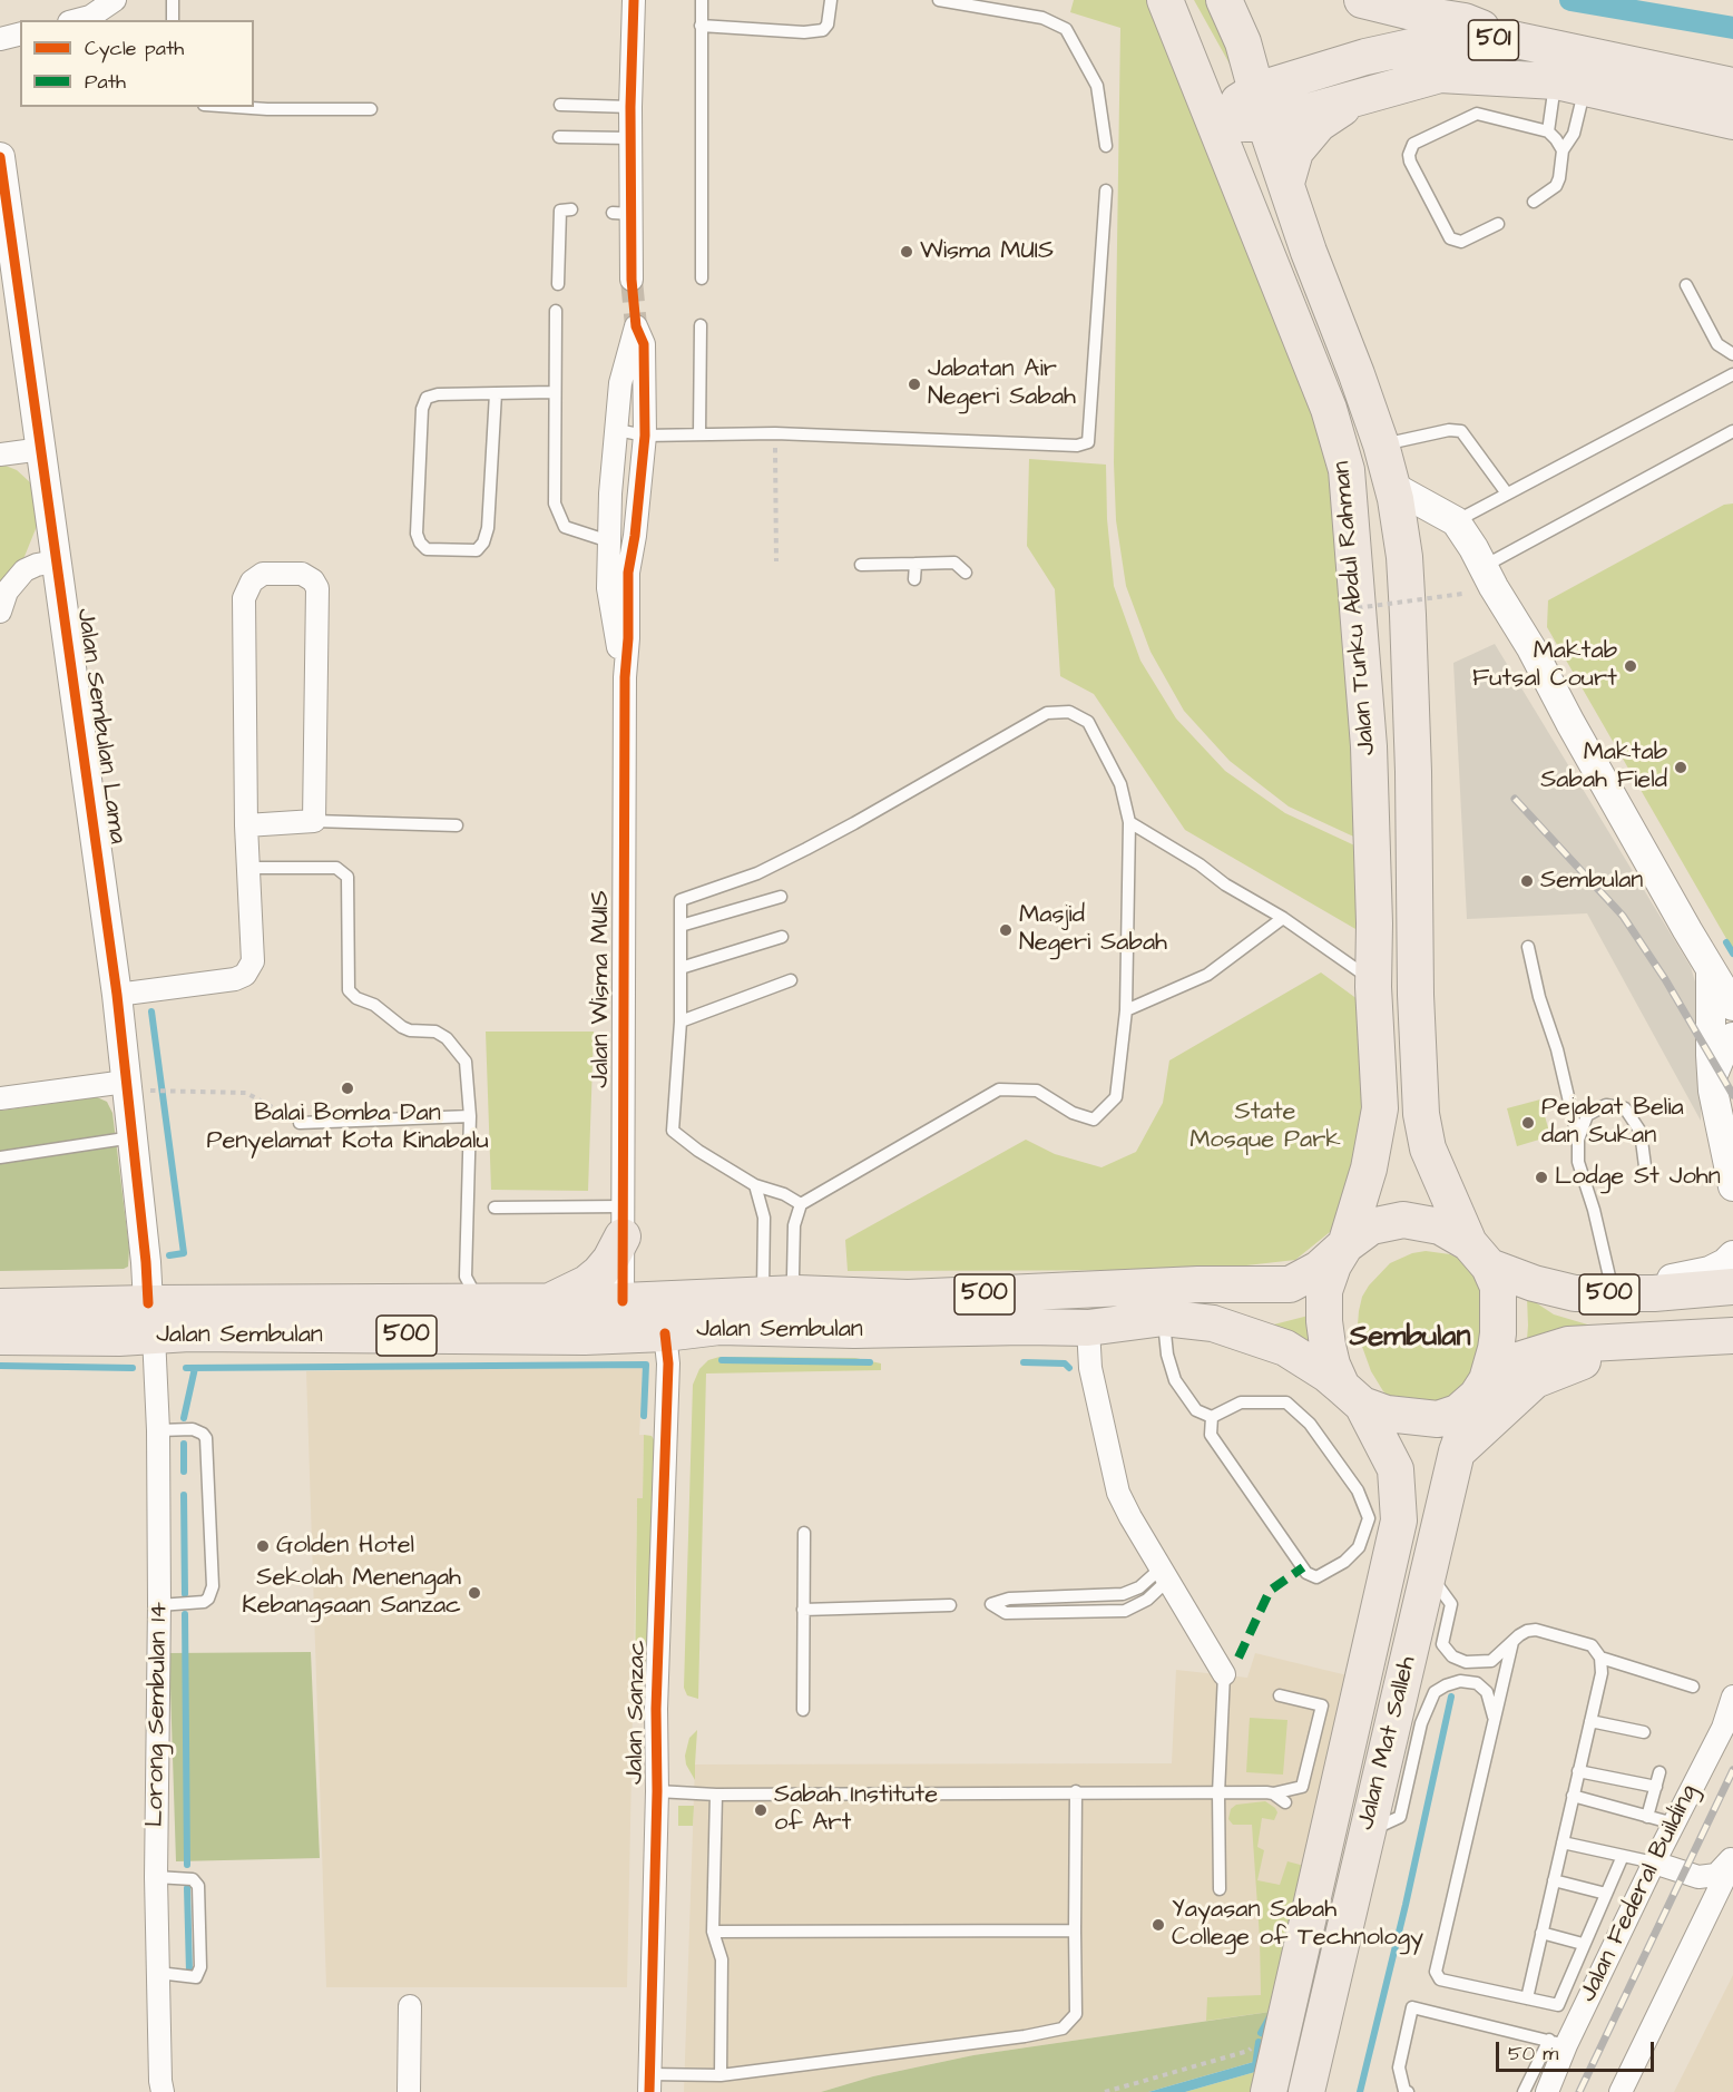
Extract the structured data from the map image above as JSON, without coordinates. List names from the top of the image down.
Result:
{
  "streets": {
    "main road": [
      "501",
      "Jalan Tunku Abdul Rahman",
      "500",
      "Jalan Sembulan",
      "Jalan Mat Salleh"
    ],
    "street": [
      "Jalan Sembulan Lama",
      "Jalan Wisma MUIS",
      "Jalan Sanzac",
      "Lorong Sembulan 14",
      "Jalan Federal Building"
    ]
  },
  "crossings": [
    ["501", "Jalan Tunku Abdul Rahman"],
    ["Jalan Tunku Abdul Rahman", "500"],
    ["Jalan Tunku Abdul Rahman", "Jalan Sembulan"],
    ["Jalan Tunku Abdul Rahman", "Jalan Mat Salleh"],
    ["Jalan Sembulan Lama", "Jalan Sembulan"],
    ["Jalan Sembulan Lama", "Lorong Sembulan 14"],
    ["Jalan Wisma MUIS", "Jalan Sembulan"],
    ["500", "Jalan Sembulan"],
    ["500", "Jalan Mat Salleh"],
    ["Jalan Sembulan", "Jalan Sanzac"],
    ["Jalan Sembulan", "Lorong Sembulan 14"],
    ["Jalan Sembulan", "Jalan Mat Salleh"]
  ],
  "districts": ["Sembulan"],
  "parks": ["State Mosque Park"],
  "places": [
    "Wisma MUIS",
    "Jabatan Air Negeri Sabah",
    "Maktab Futsal Court",
    "Maktab Sabah Field",
    "Sembulan",
    "Masjid Negeri Sabah",
    "Balai Bomba Dan Penyelamat Kota Kinabalu",
    "Pejabat Belia dan Sukan",
    "Lodge St John",
    "Golden Hotel",
    "Sekolah Menengah Kebangsaan Sanzac",
    "Sabah Institute of Art",
    "Yayasan Sabah College of Technology"
  ],
  "legend": ["Cycle path", "Path"],
  "scale_bar": "50 m"
}
